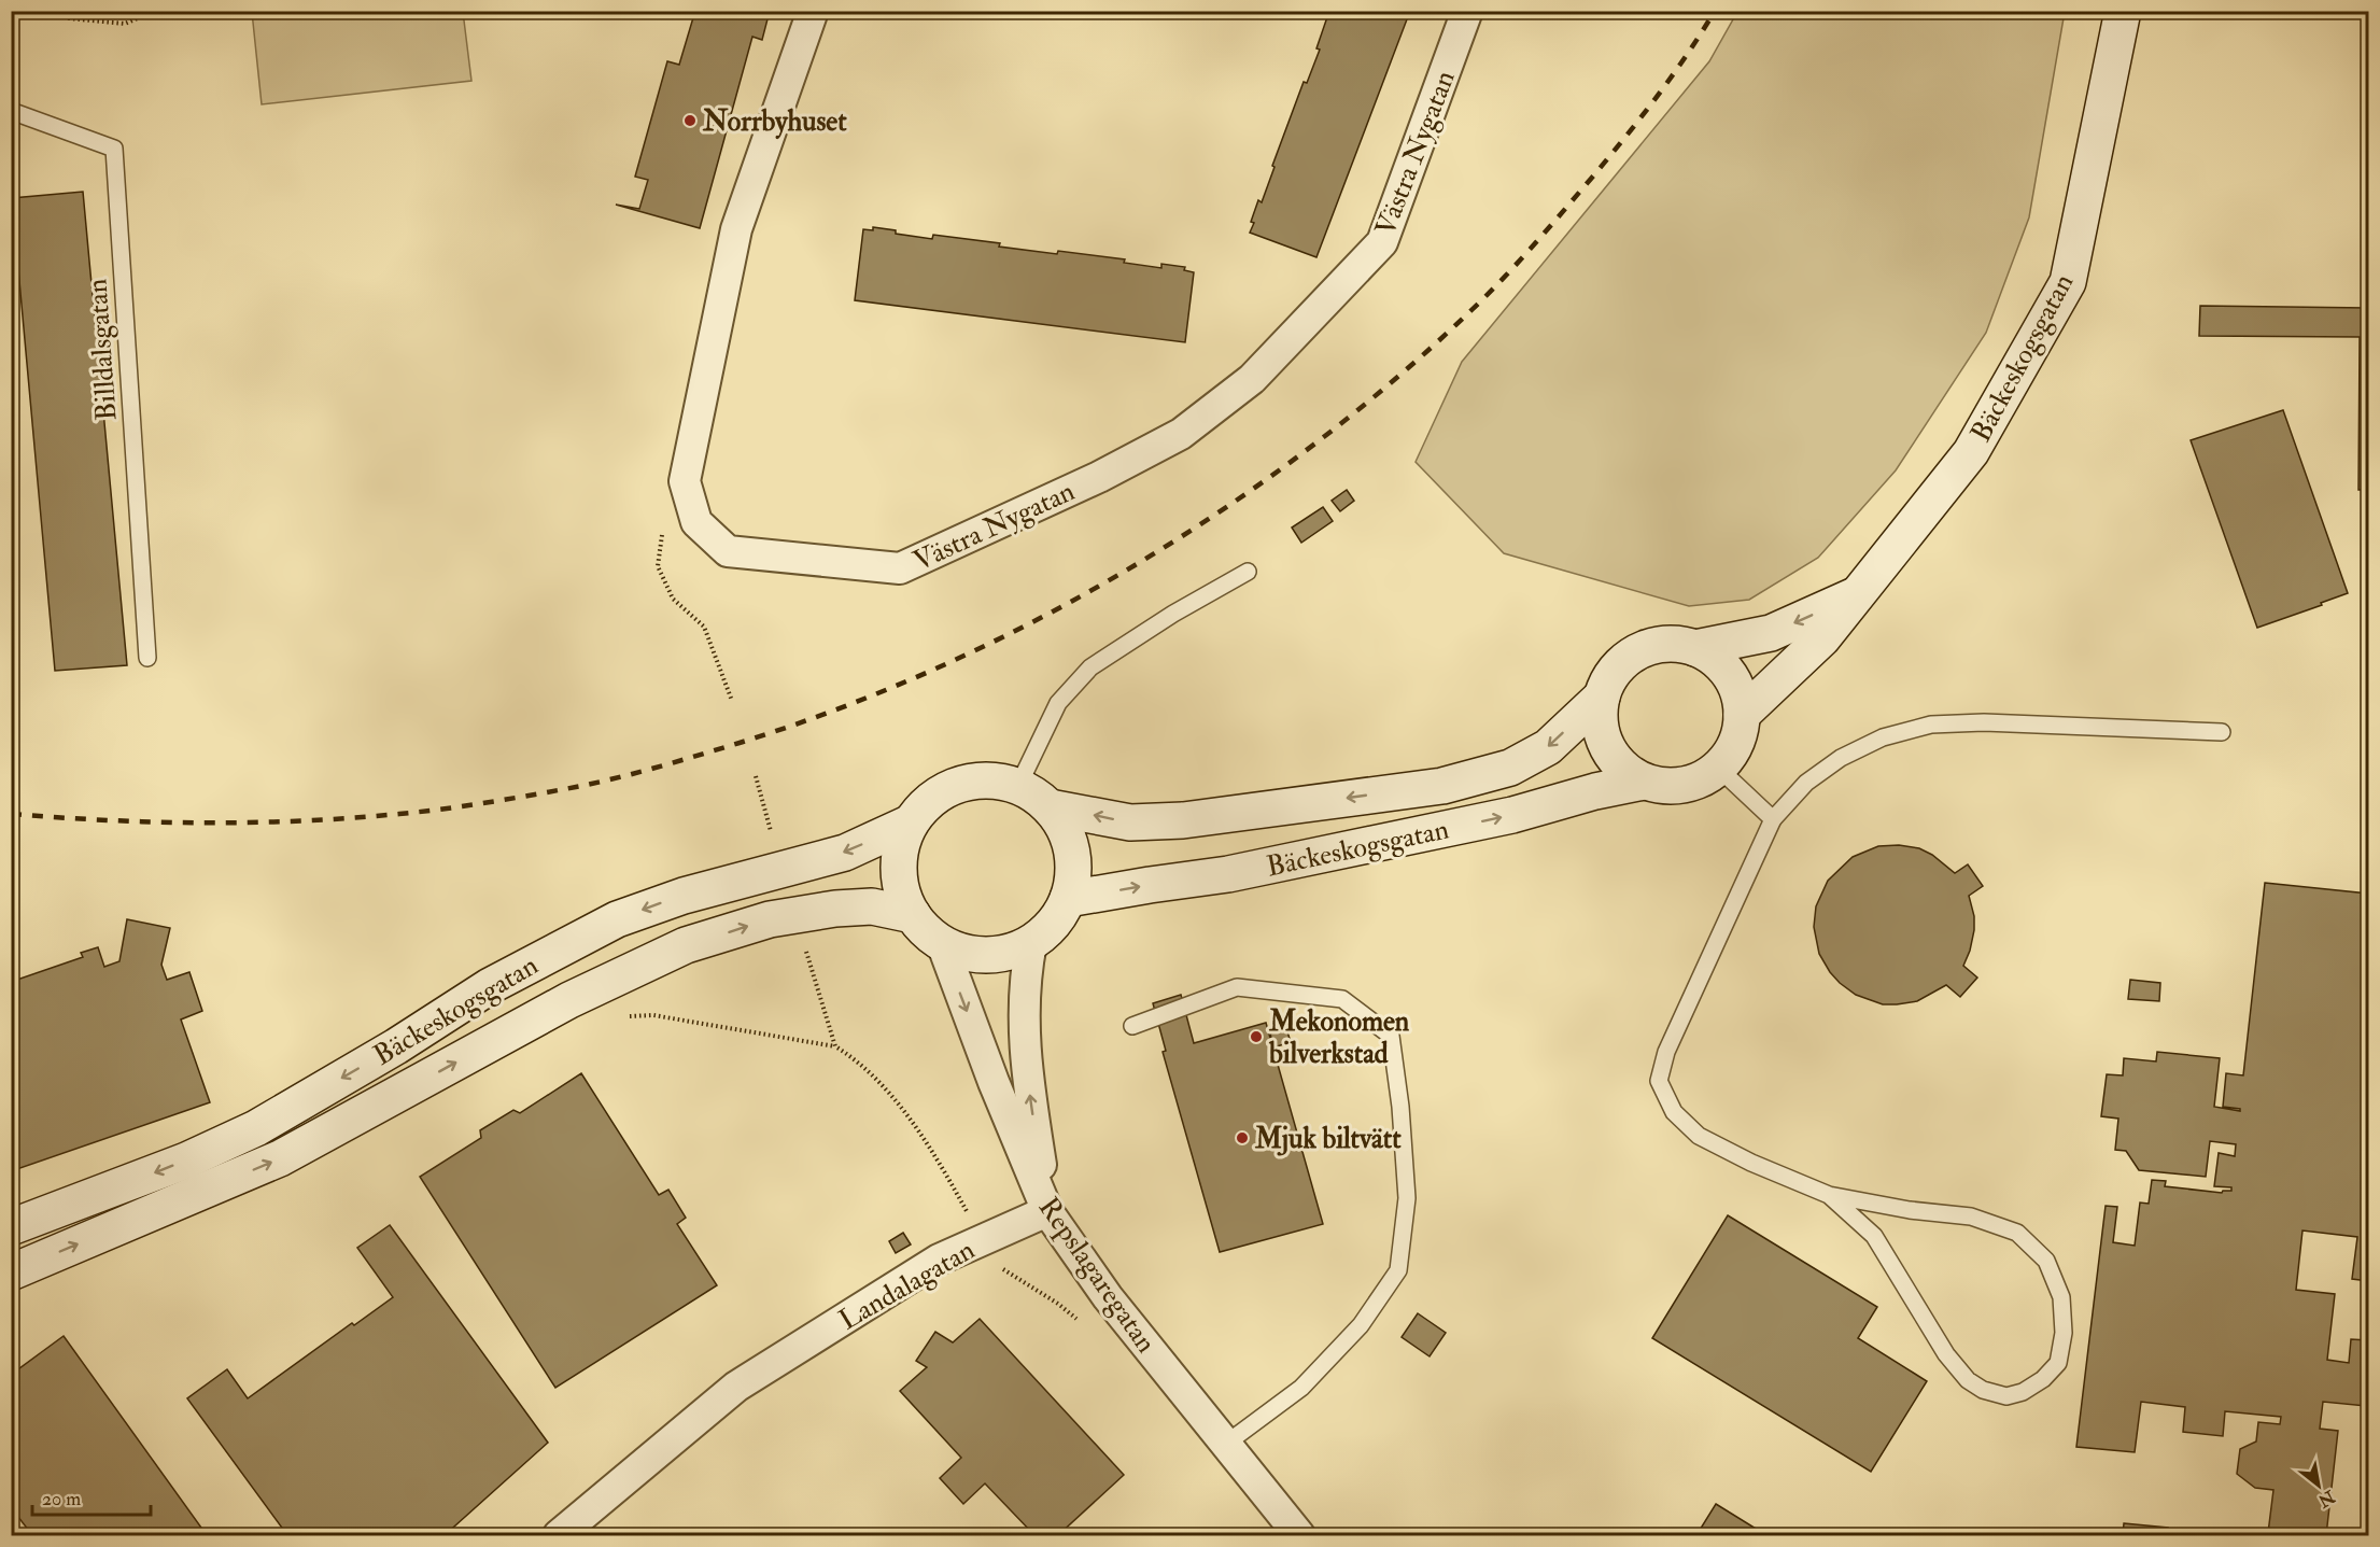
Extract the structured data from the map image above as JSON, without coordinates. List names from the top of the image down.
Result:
{
  "streets": {
    "main road": ["Bäckeskogsgatan"],
    "street": ["Västra Nygatan", "Repslagaregatan", "Landalagatan"],
    "lane": ["Billdalsgatan"]
  },
  "crossings": [
    ["Bäckeskogsgatan", "Repslagaregatan"],
    ["Repslagaregatan", "Landalagatan"]
  ],
  "places": ["Norrbyhuset", "Mekonomen bilverkstad", "Mjuk biltvätt"],
  "scale_bar": "20 m",
  "north": "bottom right"
}
